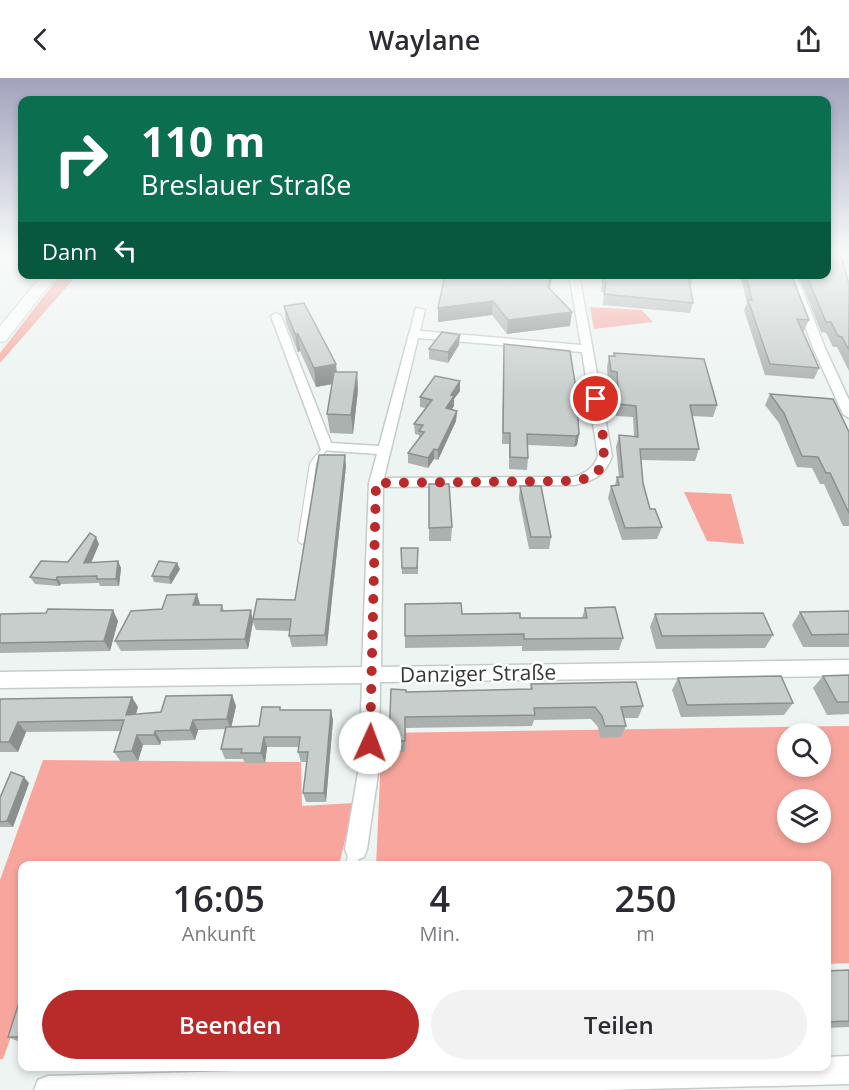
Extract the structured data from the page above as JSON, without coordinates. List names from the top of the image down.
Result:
{
  "streets": {
    "street": ["Danziger Straße"]
  },
  "page": {
    "header": "Waylane",
    "turn": ["110 m", "Breslauer Straße"],
    "then": "Dann",
    "eta": [
      "16:05",
      "Ankunft",
      "4",
      "Min.",
      "250",
      "m"
    ],
    "buttons": ["Beenden", "Teilen"]
  }
}
